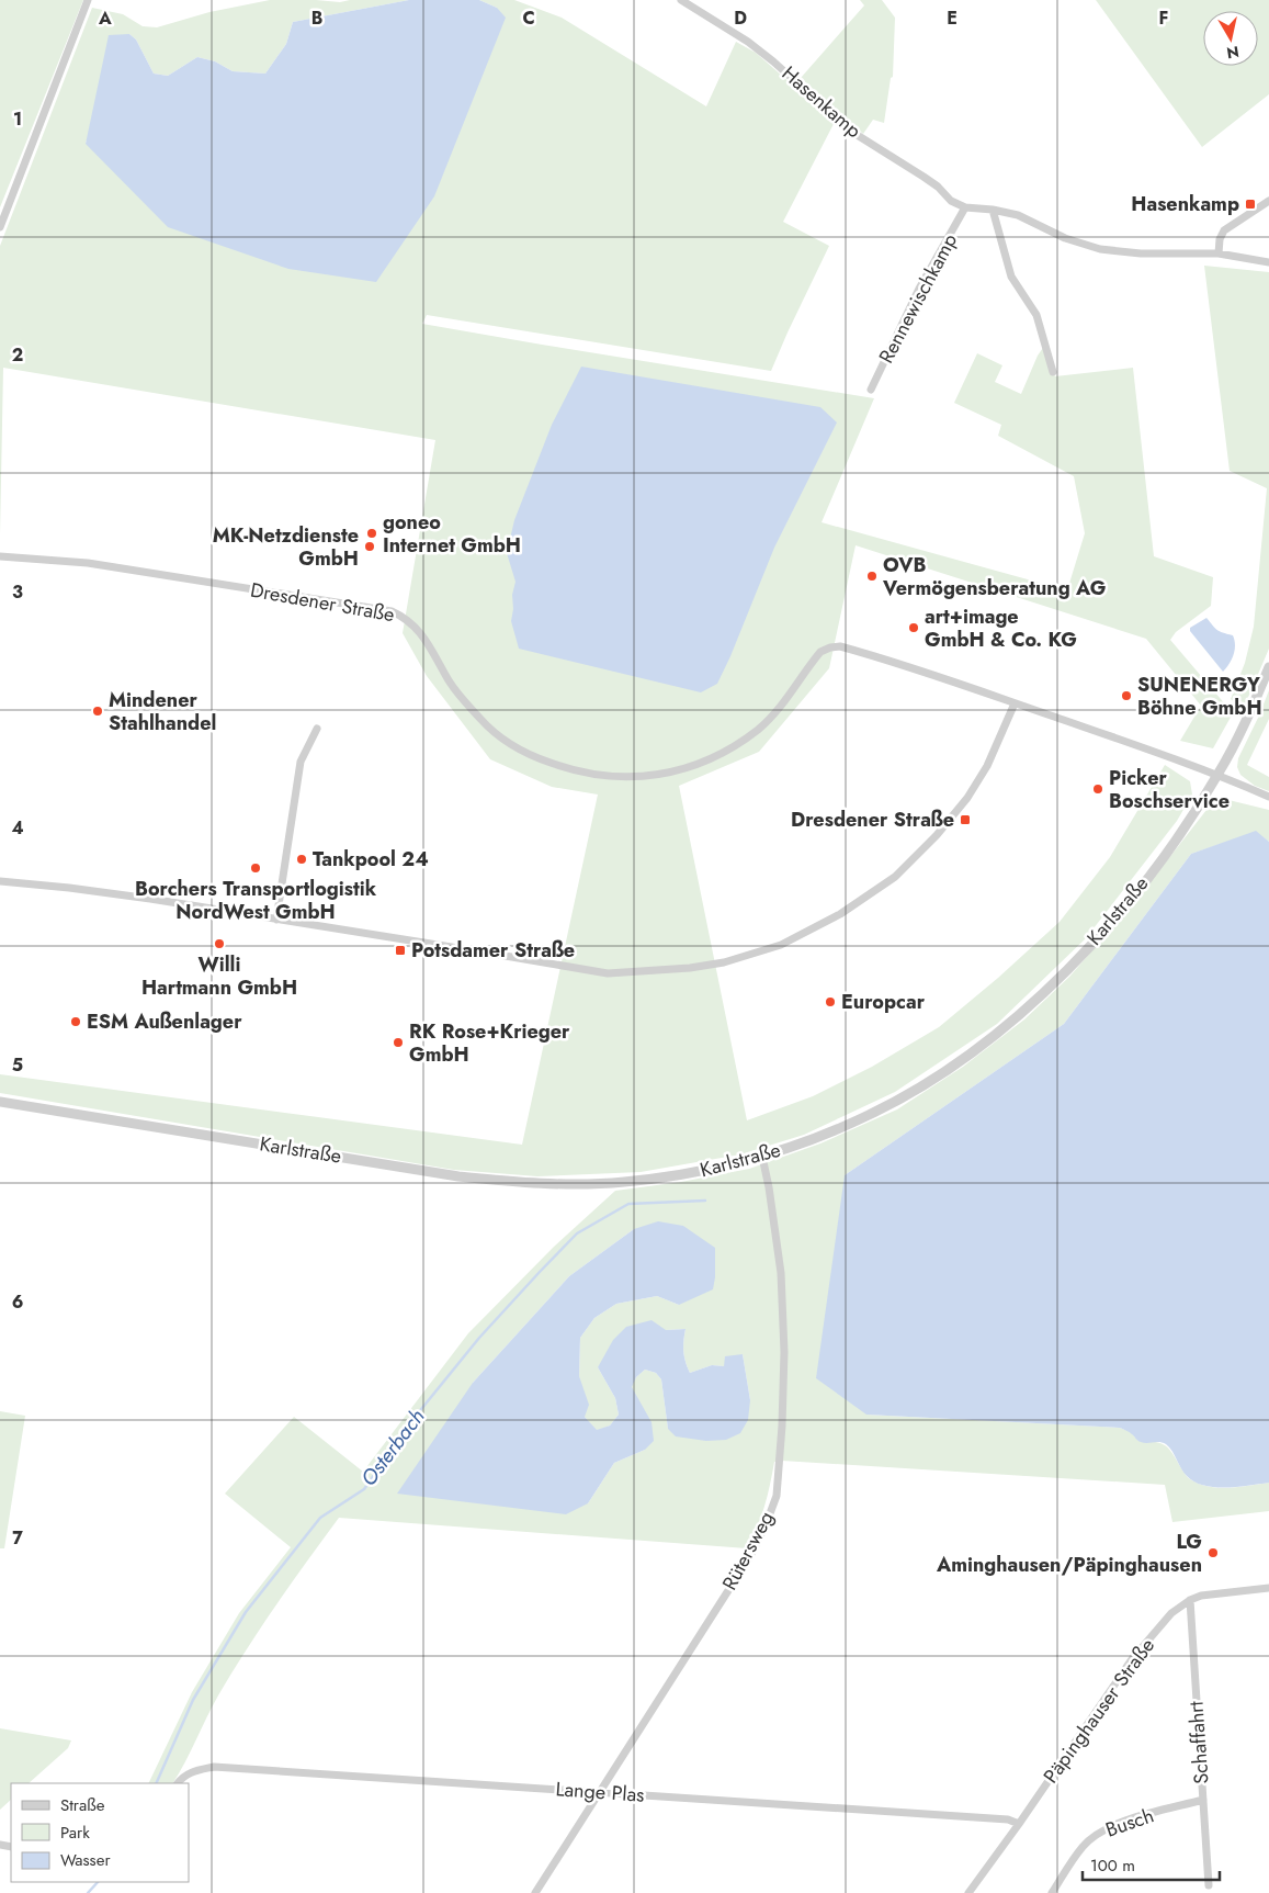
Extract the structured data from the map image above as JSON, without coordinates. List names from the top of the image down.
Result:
{
  "streets": {
    "street": [
      "Hasenkamp",
      "Rennewischkamp",
      "Dresdener Straße",
      "Karlstraße",
      "Rütersweg",
      "Päpinghauser Straße",
      "Schaffahrt",
      "Lange Plas",
      "Busch"
    ]
  },
  "crossings": [
    ["Hasenkamp", "Rennewischkamp"],
    ["Karlstraße", "Rütersweg"],
    ["Rütersweg", "Lange Plas"],
    ["Päpinghauser Straße", "Schaffahrt"],
    ["Päpinghauser Straße", "Lange Plas"],
    ["Schaffahrt", "Busch"]
  ],
  "water": ["Osterbach"],
  "places": {
    "transit": ["Hasenkamp", "Dresdener Straße", "Potsdamer Straße"],
    "other": [
      "goneo Internet GmbH",
      "MK-Netzdienste GmbH",
      "OVB Vermögensberatung AG",
      "art+image GmbH & Co. KG",
      "SUNENERGY Böhne GmbH",
      "Mindener Stahlhandel",
      "Picker Boschservice",
      "Tankpool 24",
      "Borchers Transportlogistik NordWest GmbH",
      "Willi Hartmann GmbH",
      "Europcar",
      "ESM Außenlager",
      "RK Rose+Krieger GmbH",
      "LG Aminghausen/Päpinghausen"
    ]
  },
  "legend": ["Straße", "Park", "Wasser"],
  "scale_bar": "100 m",
  "north": "bottom",
  "grid": {
    "columns": [
      "A",
      "B",
      "C",
      "D",
      "E",
      "F"
    ],
    "rows": [
      "1",
      "2",
      "3",
      "4",
      "5",
      "6",
      "7"
    ]
  }
}
